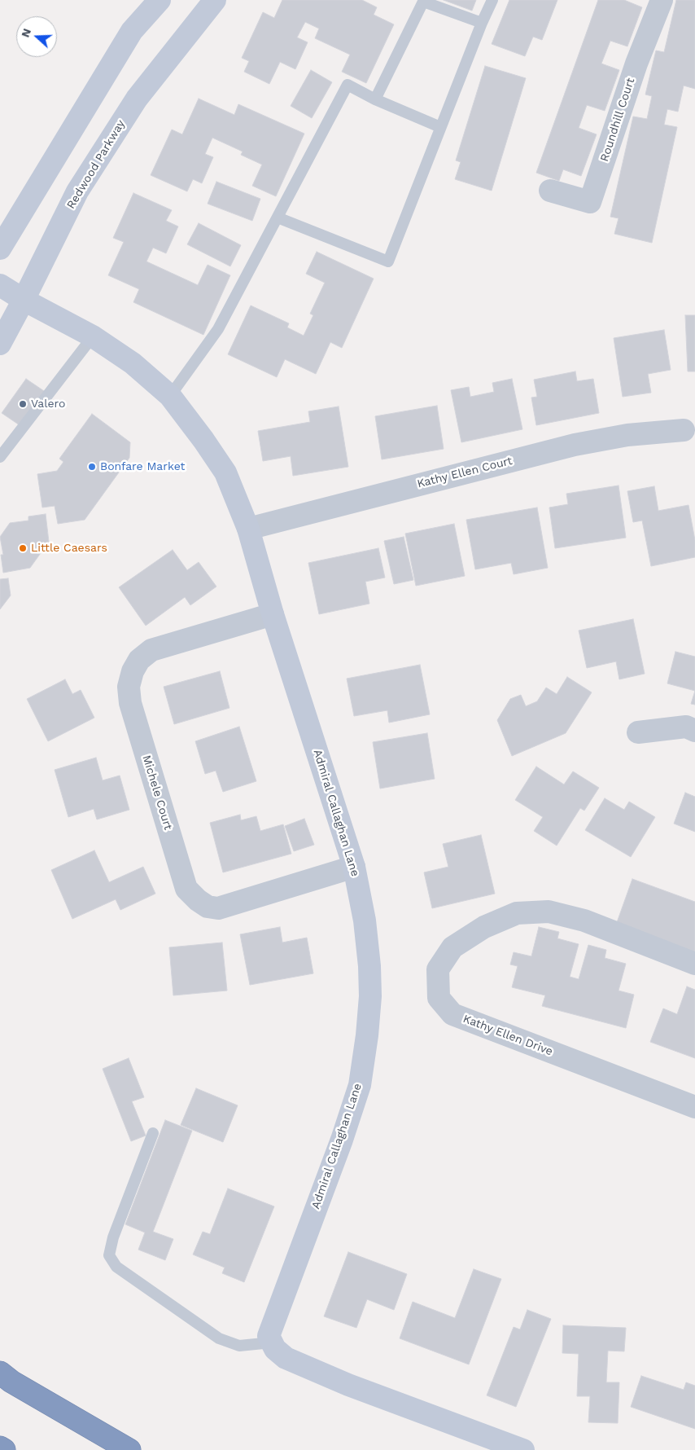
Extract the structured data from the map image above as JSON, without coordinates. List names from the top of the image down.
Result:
{
  "streets": {
    "street": [
      "Roundhill Court",
      "Redwood Parkway",
      "Kathy Ellen Court",
      "Michele Court",
      "Admiral Callaghan Lane",
      "Kathy Ellen Drive"
    ]
  },
  "crossings": [
    ["Redwood Parkway", "Admiral Callaghan Lane"],
    ["Kathy Ellen Court", "Admiral Callaghan Lane"],
    ["Michele Court", "Admiral Callaghan Lane"]
  ],
  "places": ["Valero", "Bonfare Market", "Little Caesars"],
  "north": "left"
}
